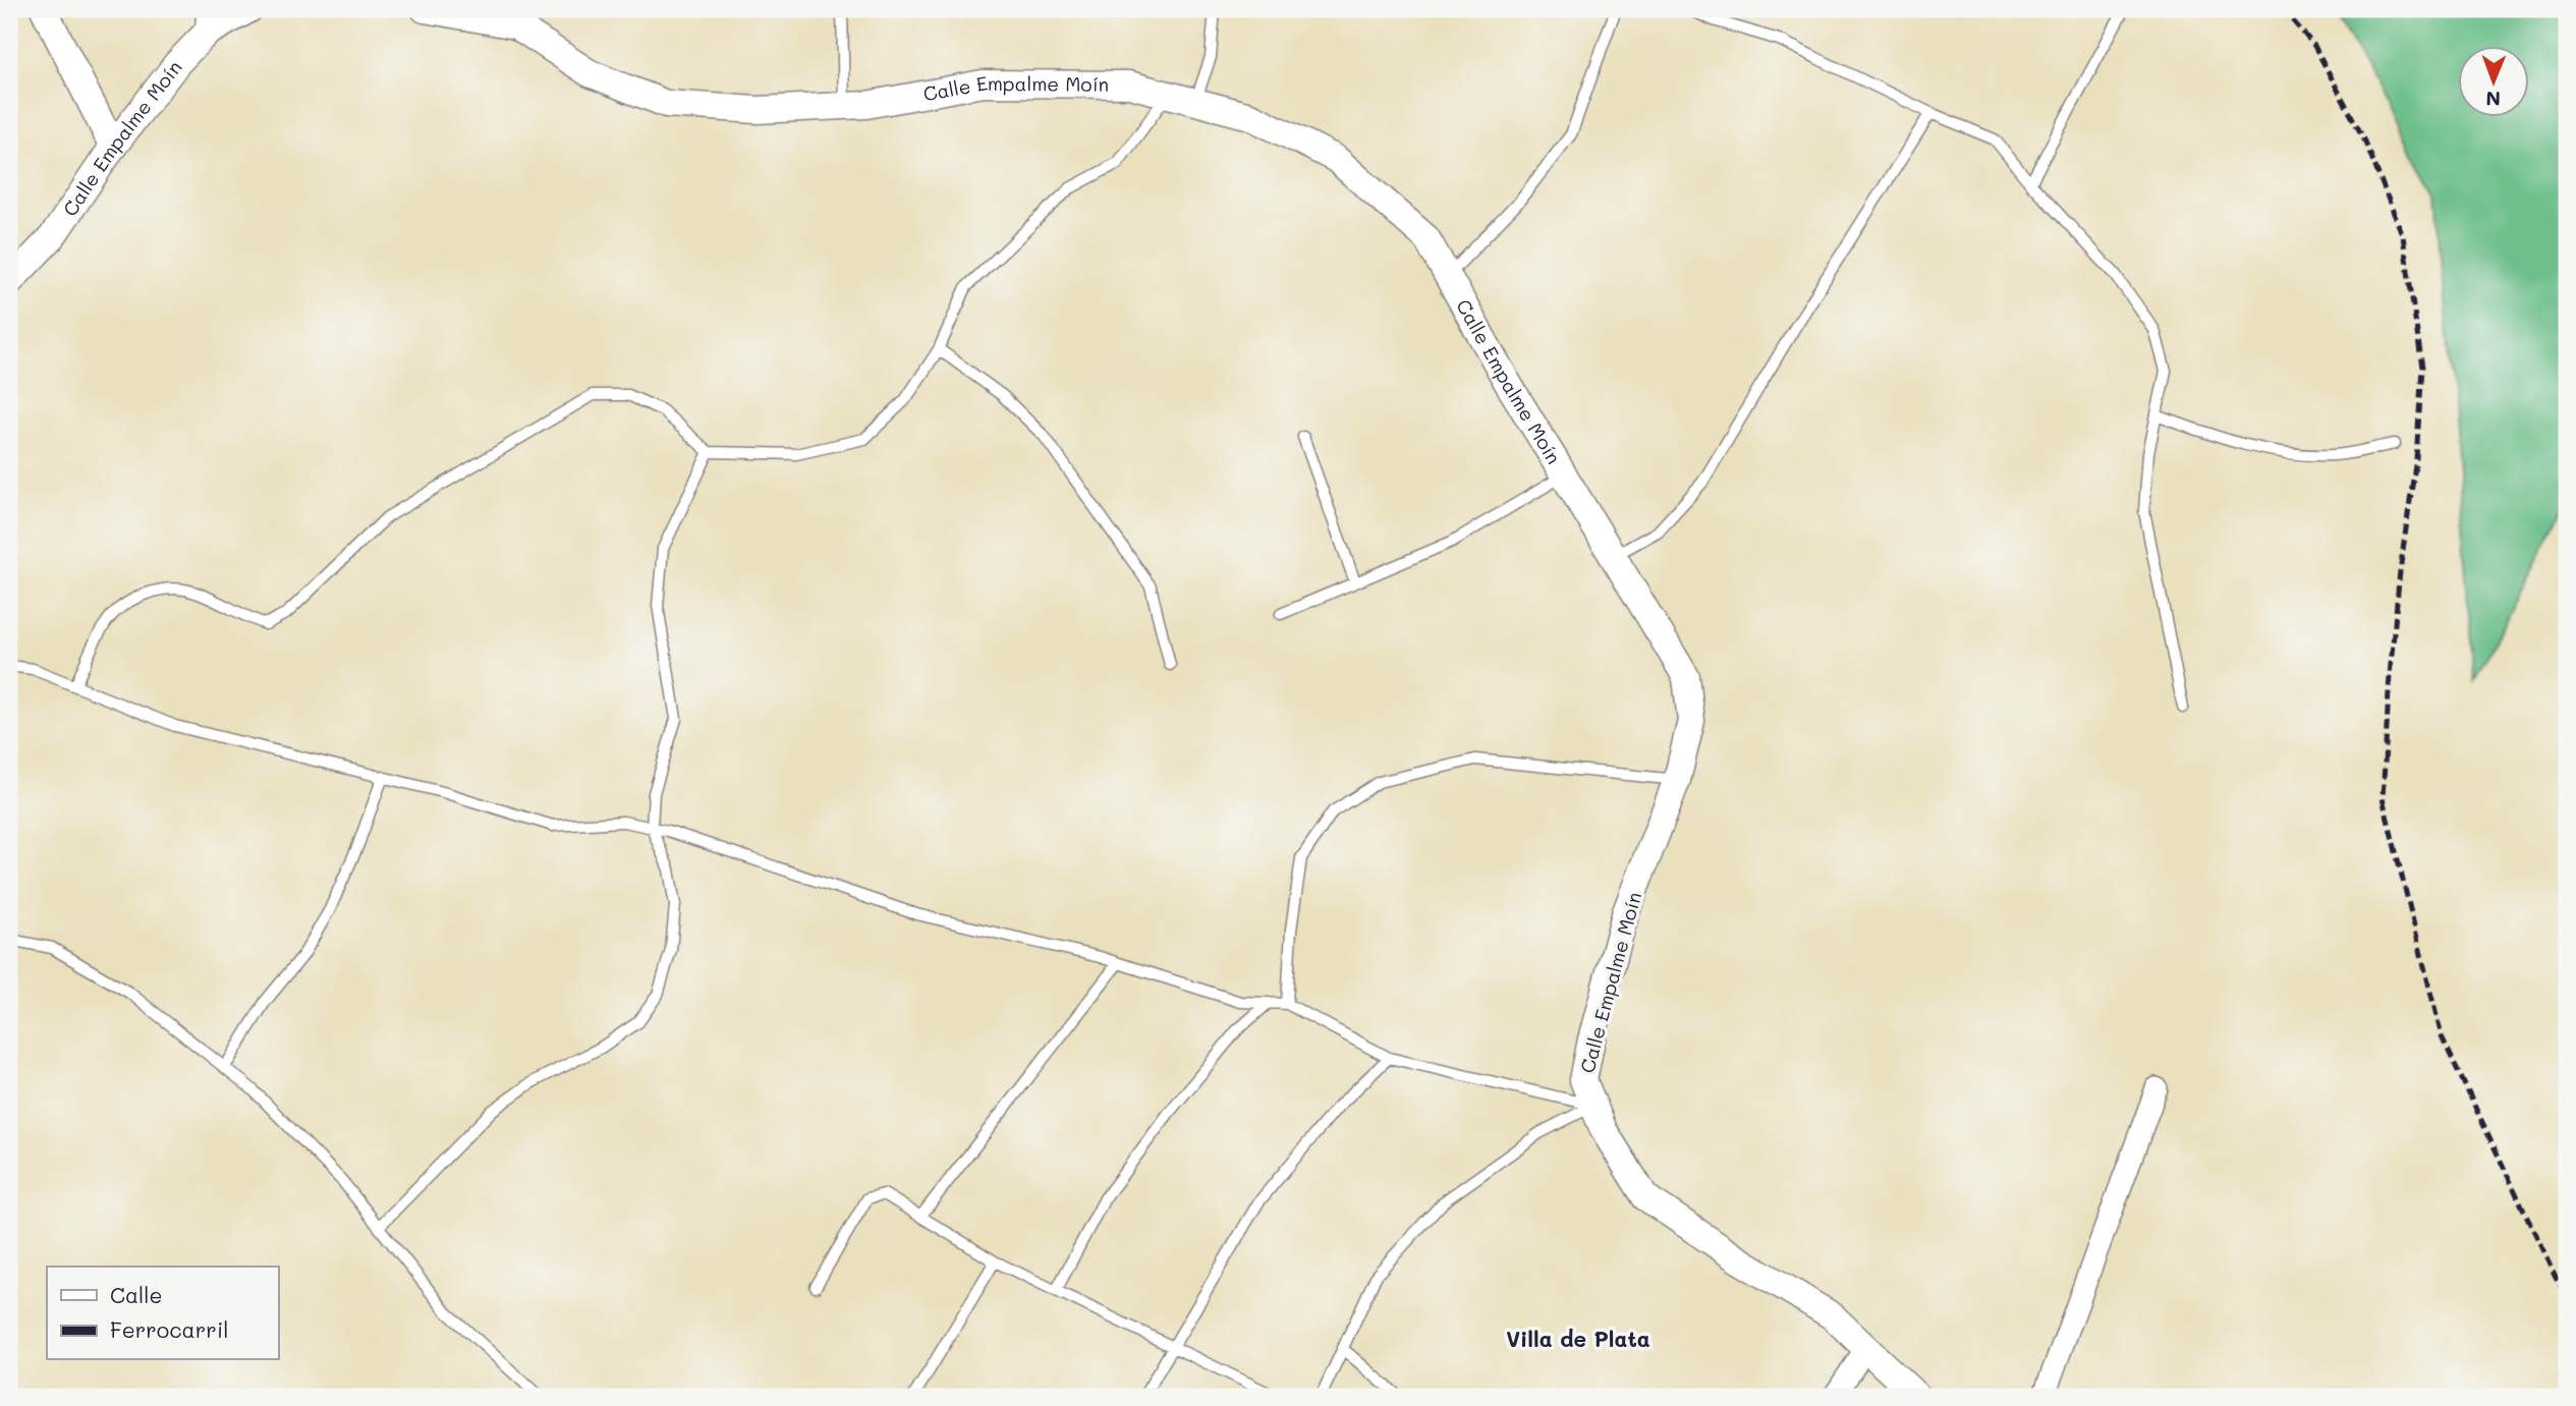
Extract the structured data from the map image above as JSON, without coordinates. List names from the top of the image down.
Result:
{
  "streets": {
    "street": ["Calle Empalme Moín"]
  },
  "districts": ["Villa de Plata"],
  "legend": ["Calle", "Ferrocarril"],
  "north": "bottom"
}
